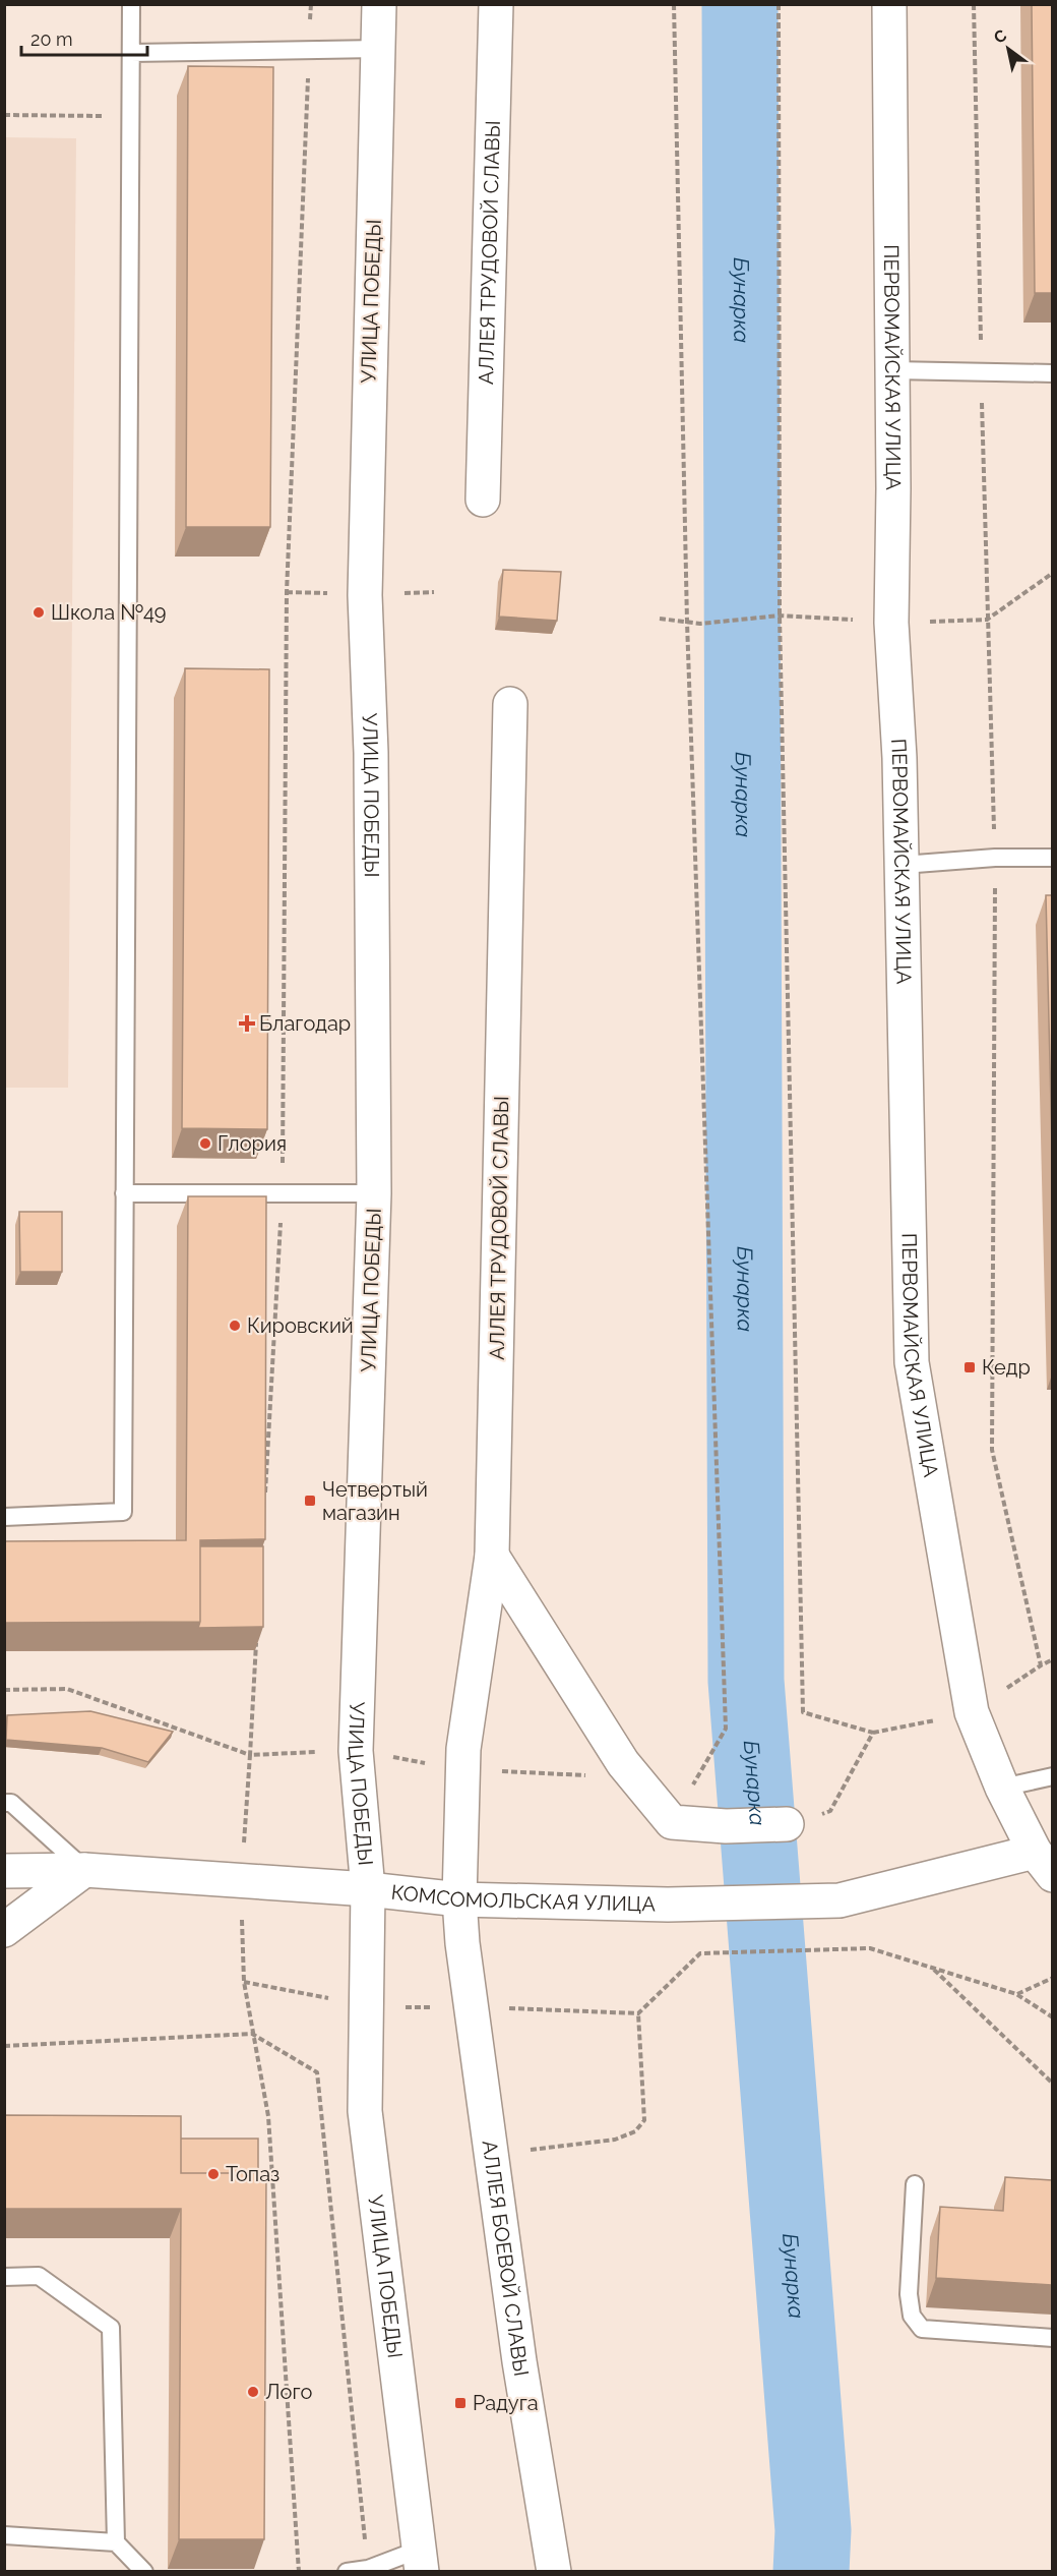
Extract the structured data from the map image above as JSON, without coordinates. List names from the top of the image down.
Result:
{
  "streets": {
    "main road": [
      "АЛЛЕЯ ТРУДОВОЙ СЛАВЫ",
      "УЛИЦА ПОБЕДЫ",
      "ПЕРВОМАЙСКАЯ УЛИЦА",
      "КОМСОМОЛЬСКАЯ УЛИЦА",
      "АЛЛЕЯ БОЕВОЙ СЛАВЫ"
    ]
  },
  "crossings": [
    ["АЛЛЕЯ ТРУДОВОЙ СЛАВЫ", "КОМСОМОЛЬСКАЯ УЛИЦА"],
    ["АЛЛЕЯ ТРУДОВОЙ СЛАВЫ", "АЛЛЕЯ БОЕВОЙ СЛАВЫ"],
    ["УЛИЦА ПОБЕДЫ", "КОМСОМОЛЬСКАЯ УЛИЦА"],
    ["ПЕРВОМАЙСКАЯ УЛИЦА", "КОМСОМОЛЬСКАЯ УЛИЦА"],
    ["КОМСОМОЛЬСКАЯ УЛИЦА", "АЛЛЕЯ БОЕВОЙ СЛАВЫ"]
  ],
  "water": ["Бунарка"],
  "places": {
    "other": [
      "Школа №49",
      "Глория",
      "Кировский",
      "Топаз",
      "Лого"
    ],
    "health": ["Благодар"],
    "transit": ["Кедр", "Четвертый магазин", "Радуга"]
  },
  "scale_bar": "20 m",
  "north": "top left"
}
